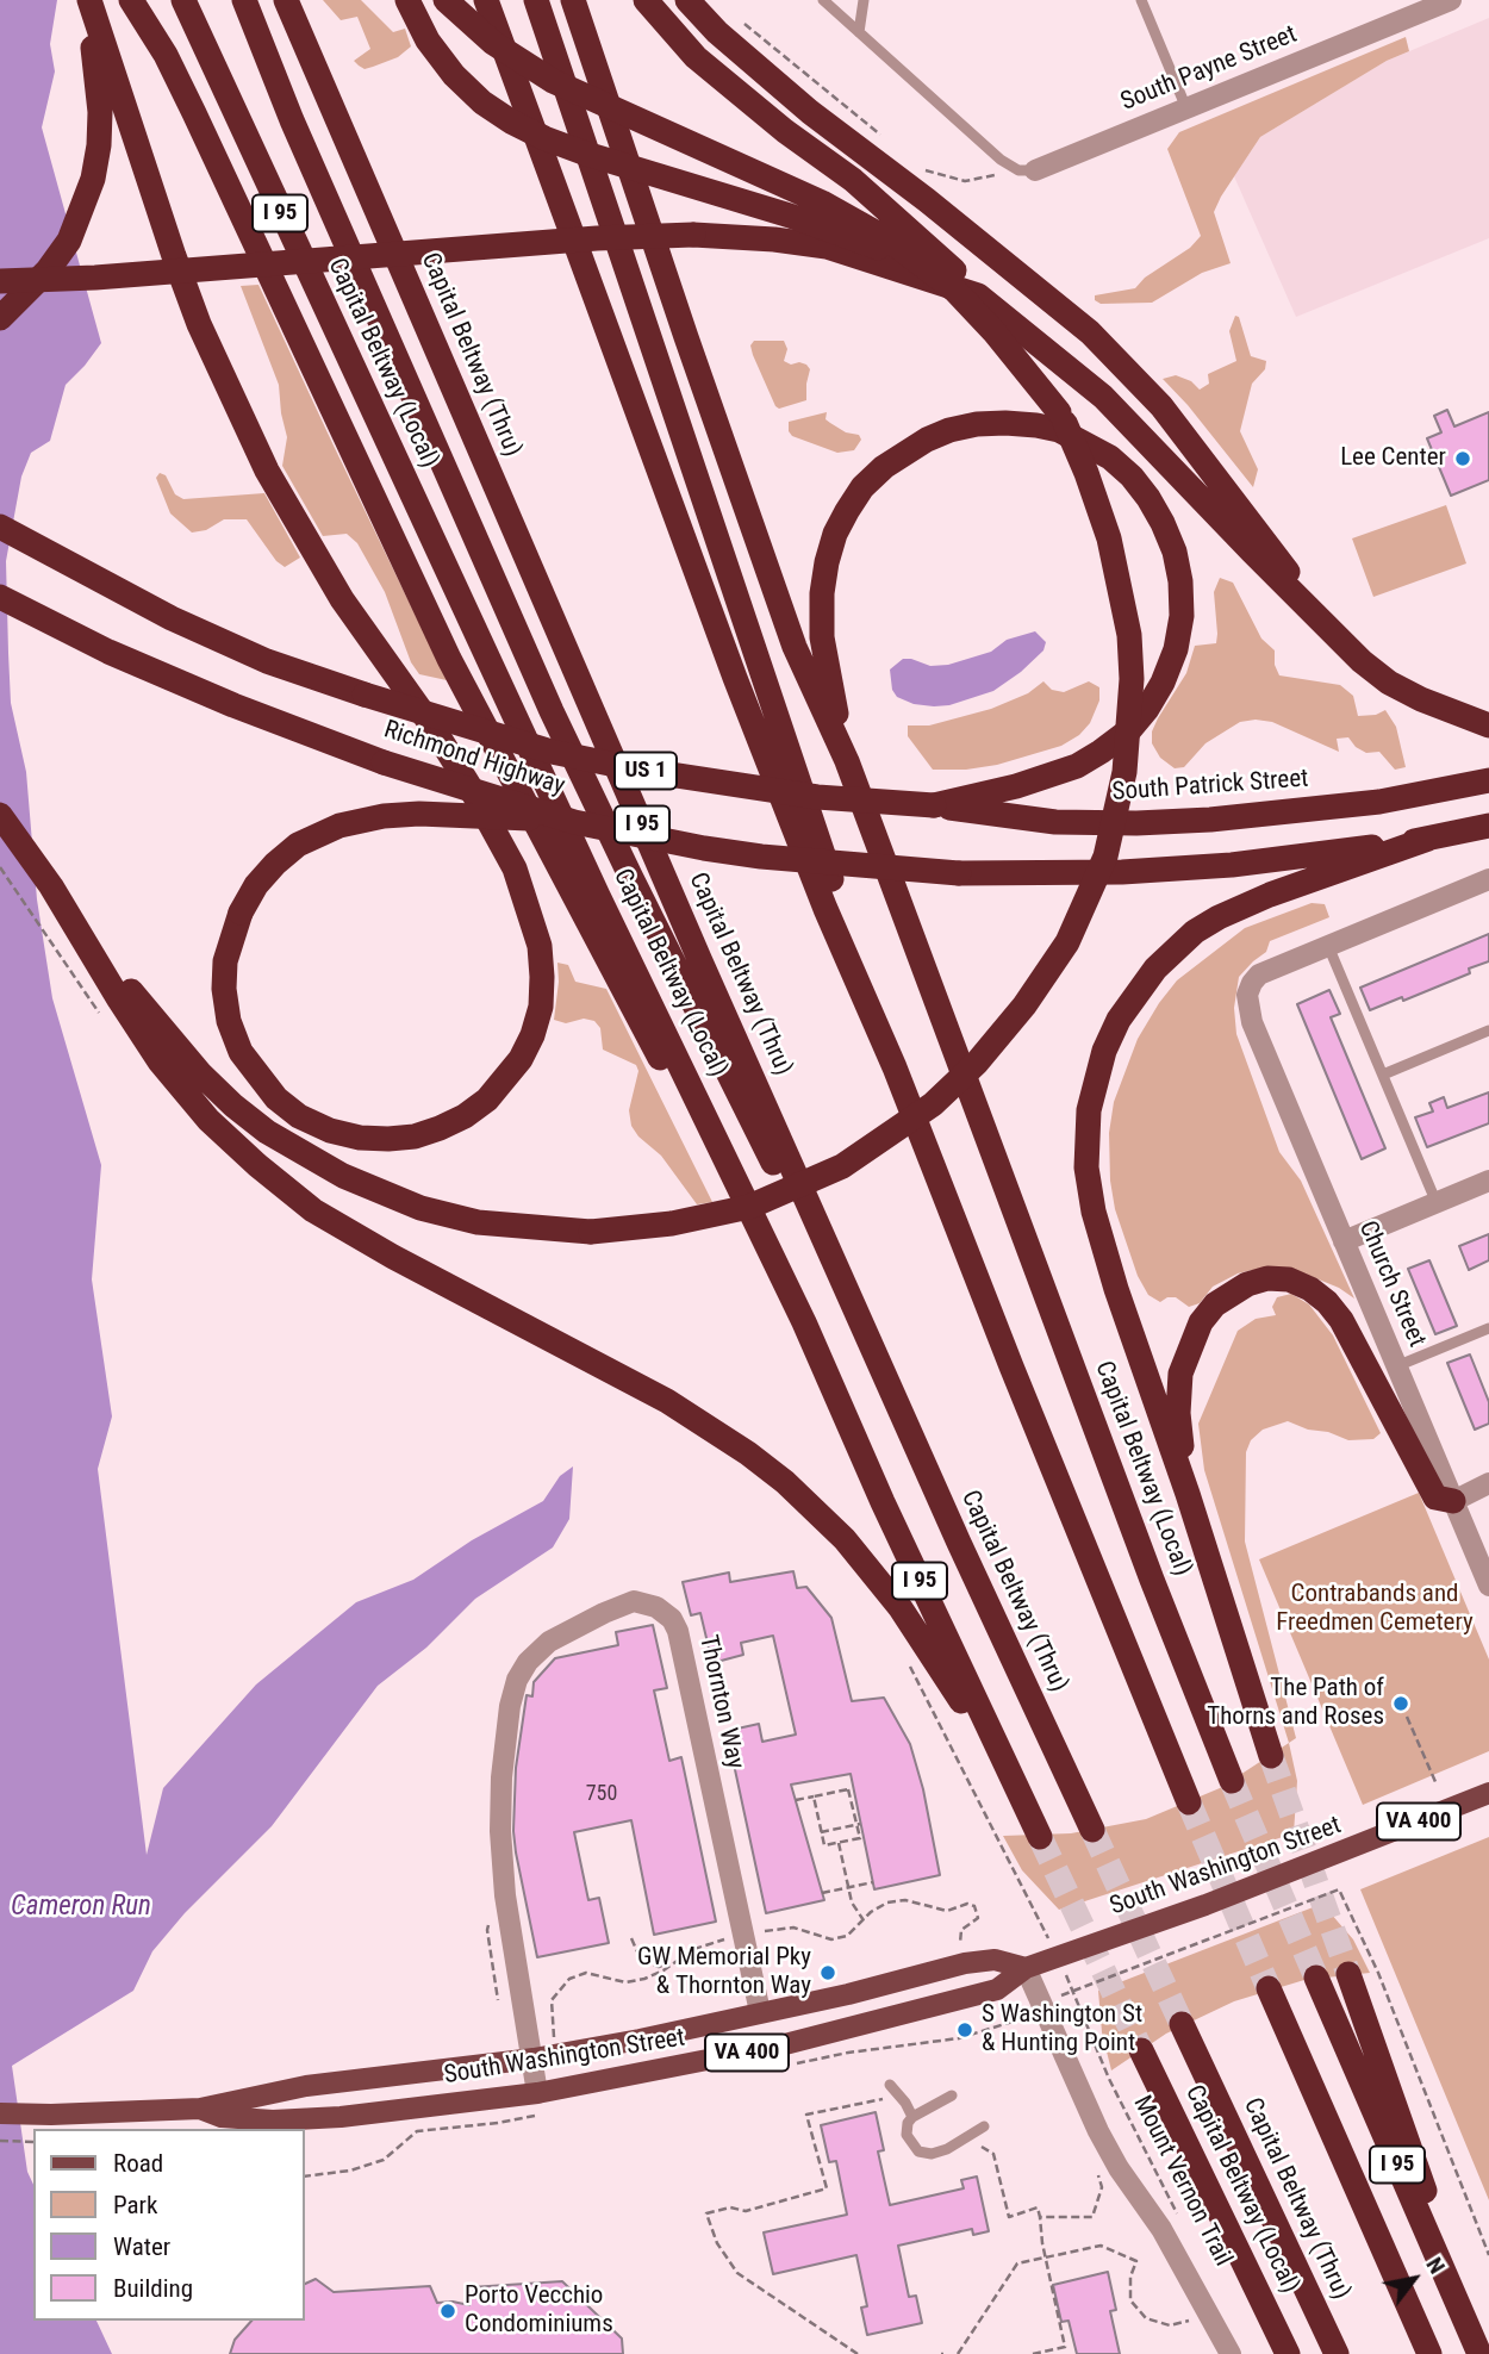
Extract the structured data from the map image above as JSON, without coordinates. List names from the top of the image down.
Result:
{
  "streets": {
    "highway": [
      "I 95",
      "Capital Beltway (Thru)",
      "Capital Beltway (Local)",
      "Richmond Highway",
      "US 1",
      "South Patrick Street"
    ],
    "main road": ["VA 400", "South Washington Street"],
    "street": ["South Payne Street", "Church Street", "Thornton Way"],
    "path": ["Mount Vernon Trail"]
  },
  "crossings": [
    ["Richmond Highway", "South Patrick Street"],
    ["Thornton Way", "South Washington Street"]
  ],
  "water": ["Cameron Run"],
  "parks": ["Contrabands and Freedmen Cemetery"],
  "places": [
    "Lee Center",
    "The Path of Thorns and Roses",
    "GW Memorial Pky & Thornton Way",
    "S Washington St & Hunting Point",
    "Porto Vecchio Condominiums"
  ],
  "house_numbers": ["750"],
  "legend": [
    "Road",
    "Park",
    "Water",
    "Building"
  ],
  "north": "top right"
}
